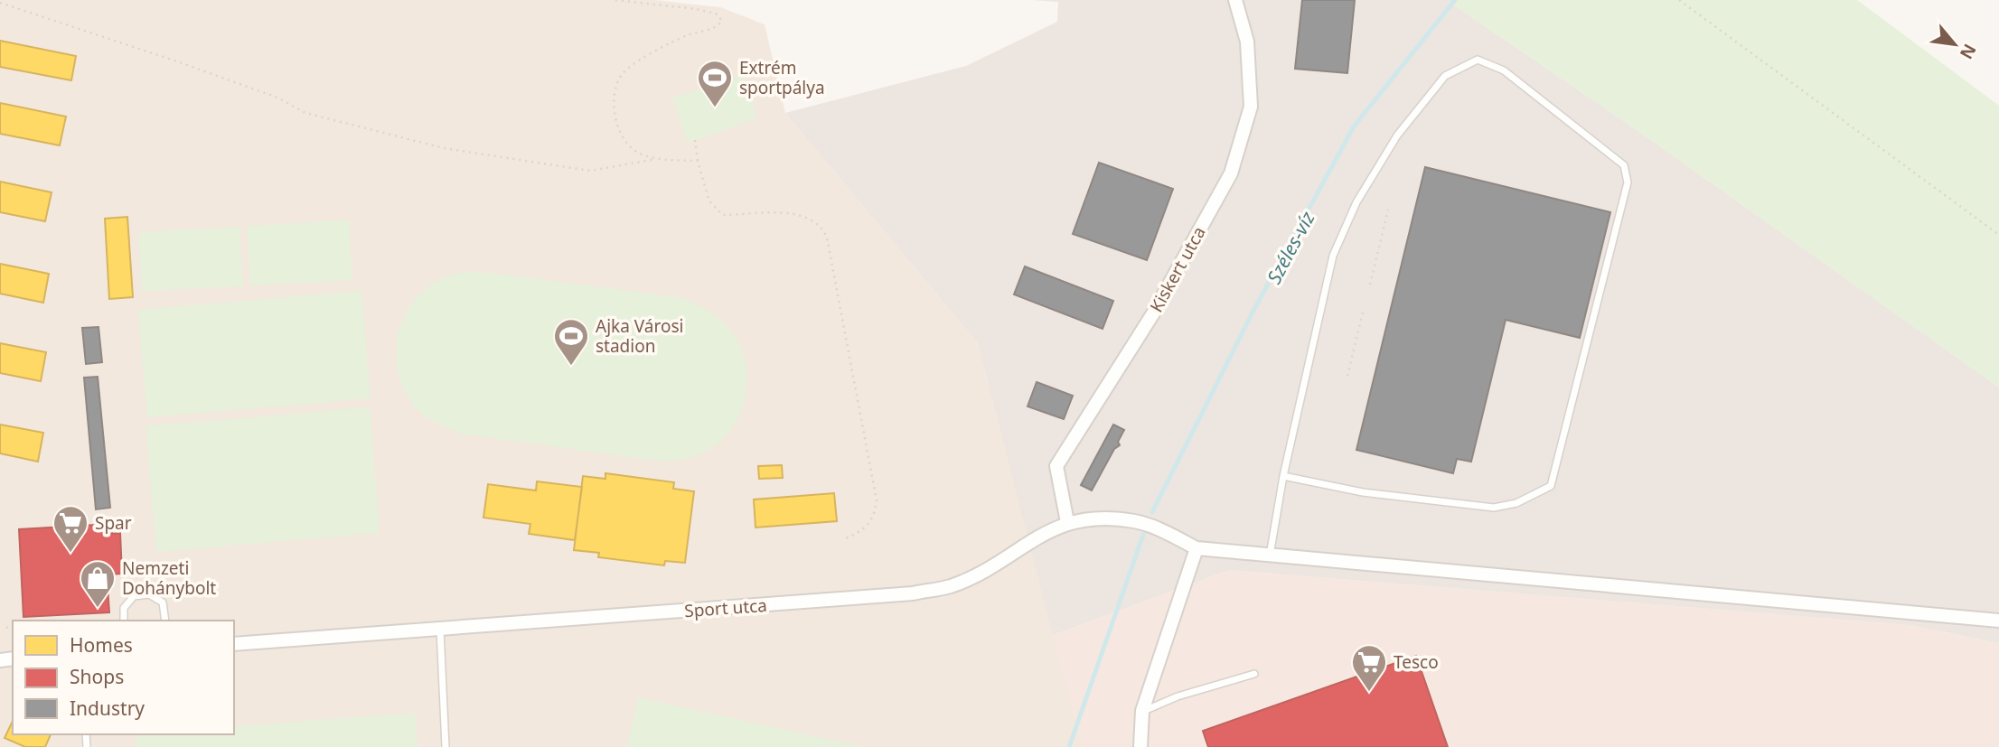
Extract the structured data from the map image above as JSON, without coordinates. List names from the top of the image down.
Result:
{
  "streets": {
    "street": ["Kiskert utca", "Sport utca"]
  },
  "crossings": [
    ["Kiskert utca", "Sport utca"]
  ],
  "water": ["Széles-víz"],
  "places": {
    "sports": ["Extrém sportpálya", "Ajka Városi stadion"],
    "supermarket": ["Spar", "Tesco"],
    "shop": ["Nemzeti Dohánybolt"]
  },
  "legend": ["Homes", "Shops", "Industry"],
  "north": "bottom right"
}
